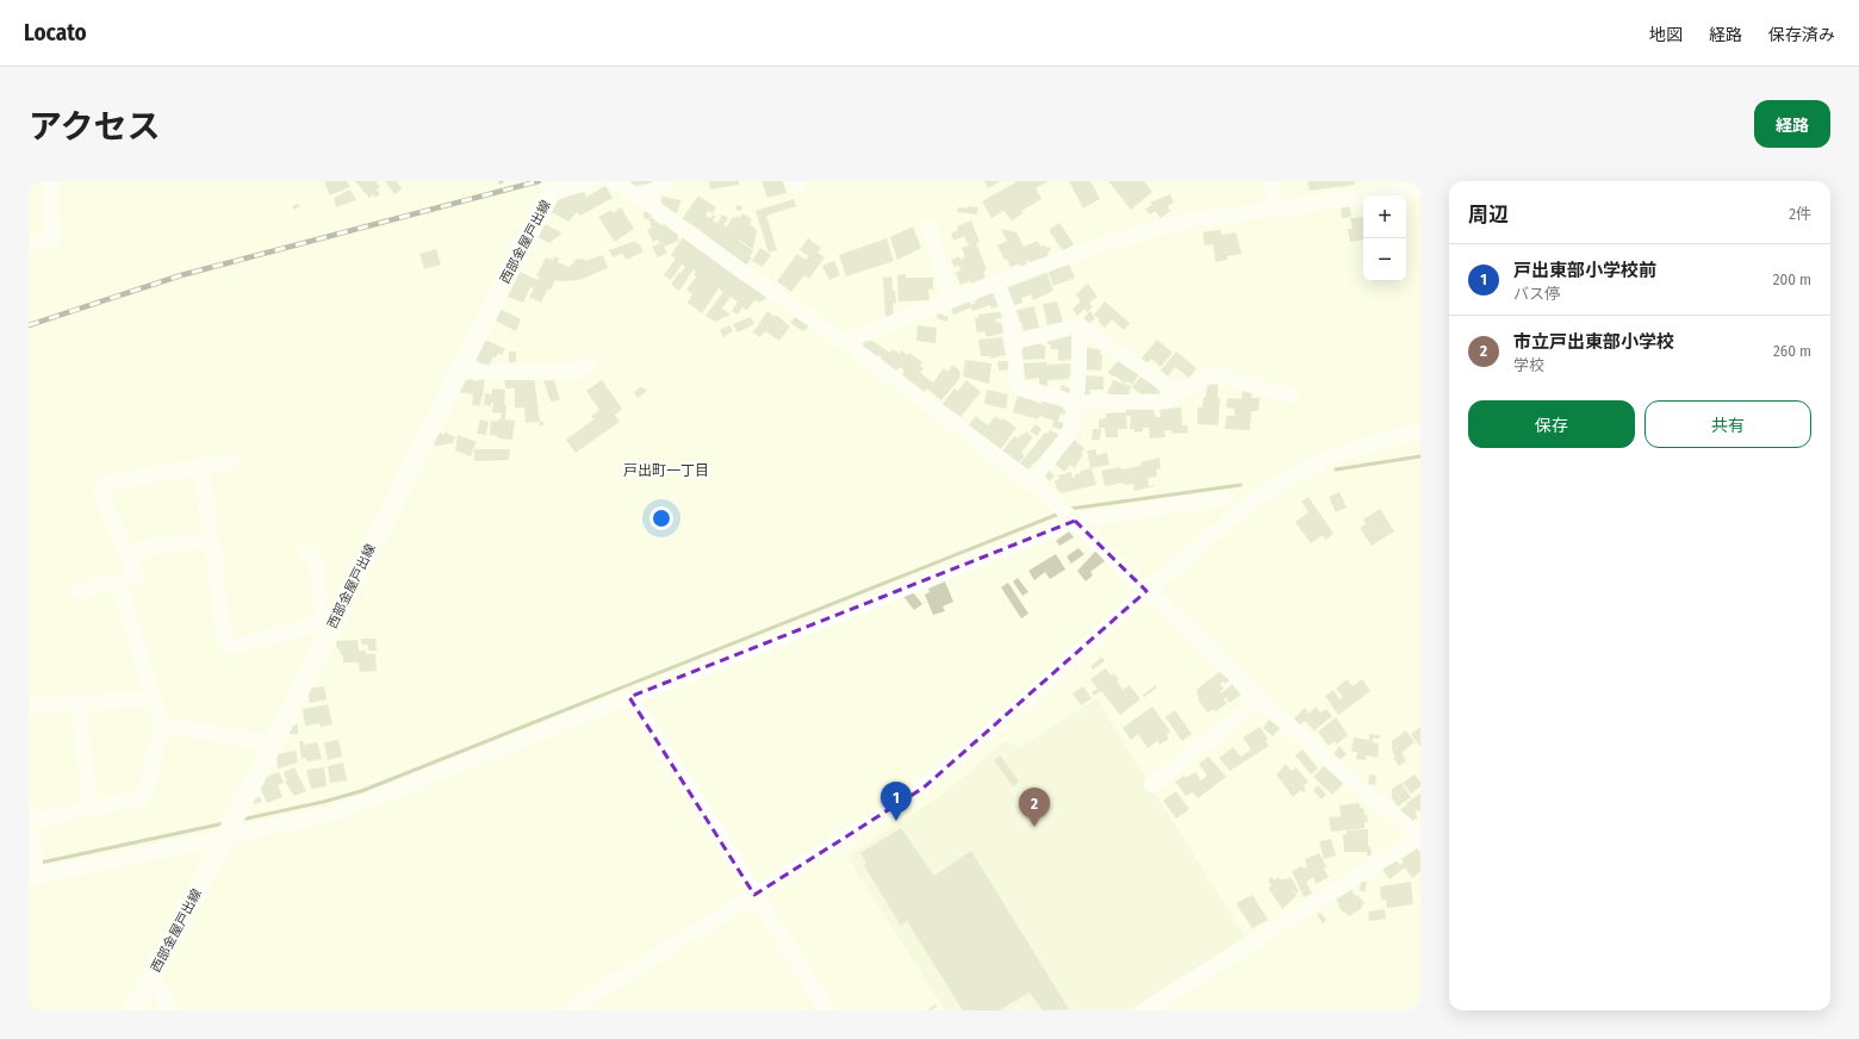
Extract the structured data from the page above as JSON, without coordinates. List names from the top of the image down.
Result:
{
  "streets": {
    "main road": ["西部金屋戸出線"]
  },
  "districts": ["戸出町一丁目"],
  "page": {
    "header": "Locato",
    "nav": ["地図", "経路", "保存済み"],
    "title": "アクセス",
    "buttons": [
      "経路",
      ["保存", "共有"]
    ],
    "heading": ["周辺", "2件"],
    "map_buttons": ["+", "−"],
    "list": [
      {
        "mark": "1",
        "name": "戸出東部小学校前",
        "note": "バス停",
        "value": "200 m"
      },
      {
        "mark": "2",
        "name": "市立戸出東部小学校",
        "note": "学校",
        "value": "260 m"
      }
    ],
    "pins": ["1", "2"]
  }
}
